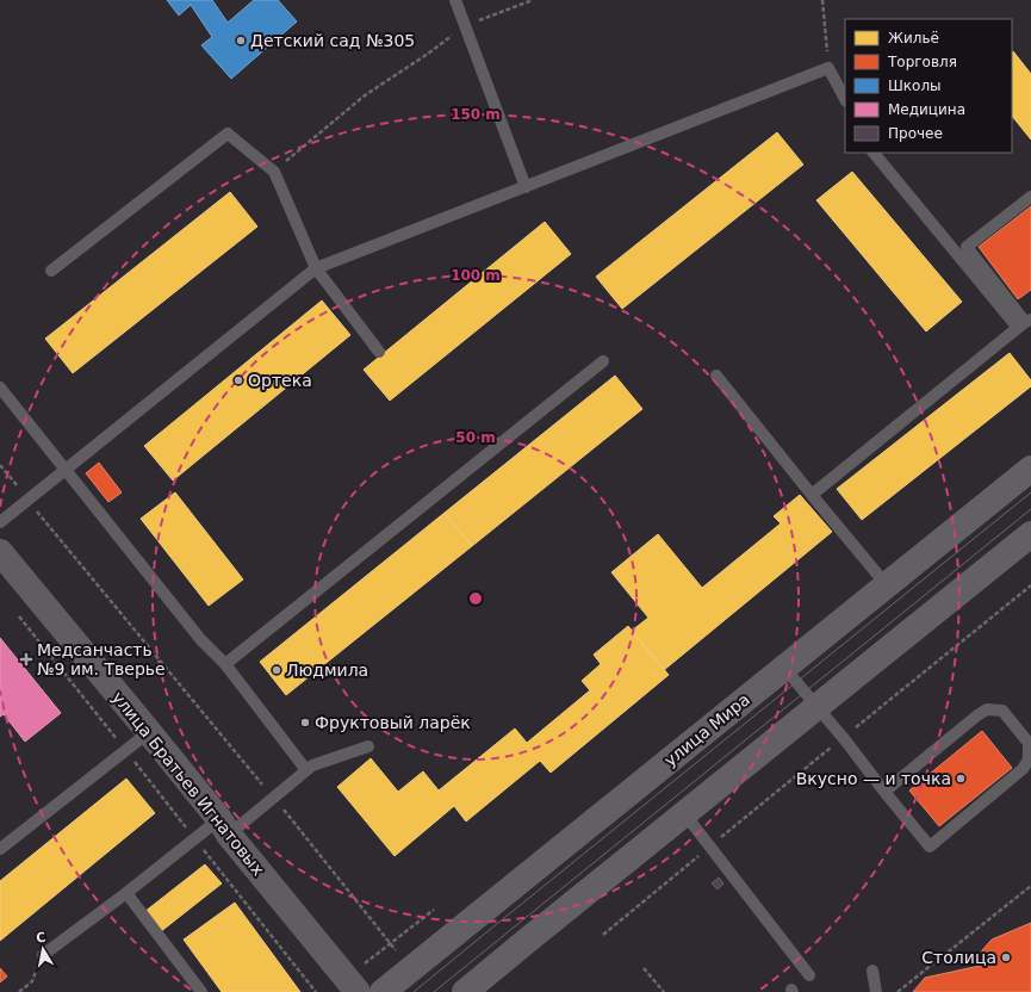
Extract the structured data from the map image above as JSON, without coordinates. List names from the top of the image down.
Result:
{
  "streets": {
    "main road": ["улица Мира"],
    "street": ["улица Братьев Игнатовых"]
  },
  "places": {
    "other": [
      "Детский сад №305",
      "Ортека",
      "Людмила",
      "Фруктовый ларёк",
      "Вкусно — и точка",
      "Столица"
    ],
    "health": ["Медсанчасть №9 им. Тверье"]
  },
  "legend": [
    "Жильё",
    "Торговля",
    "Школы",
    "Медицина",
    "Прочее"
  ],
  "north": "top",
  "rings": ["150 m", "100 m", "50 m"]
}
